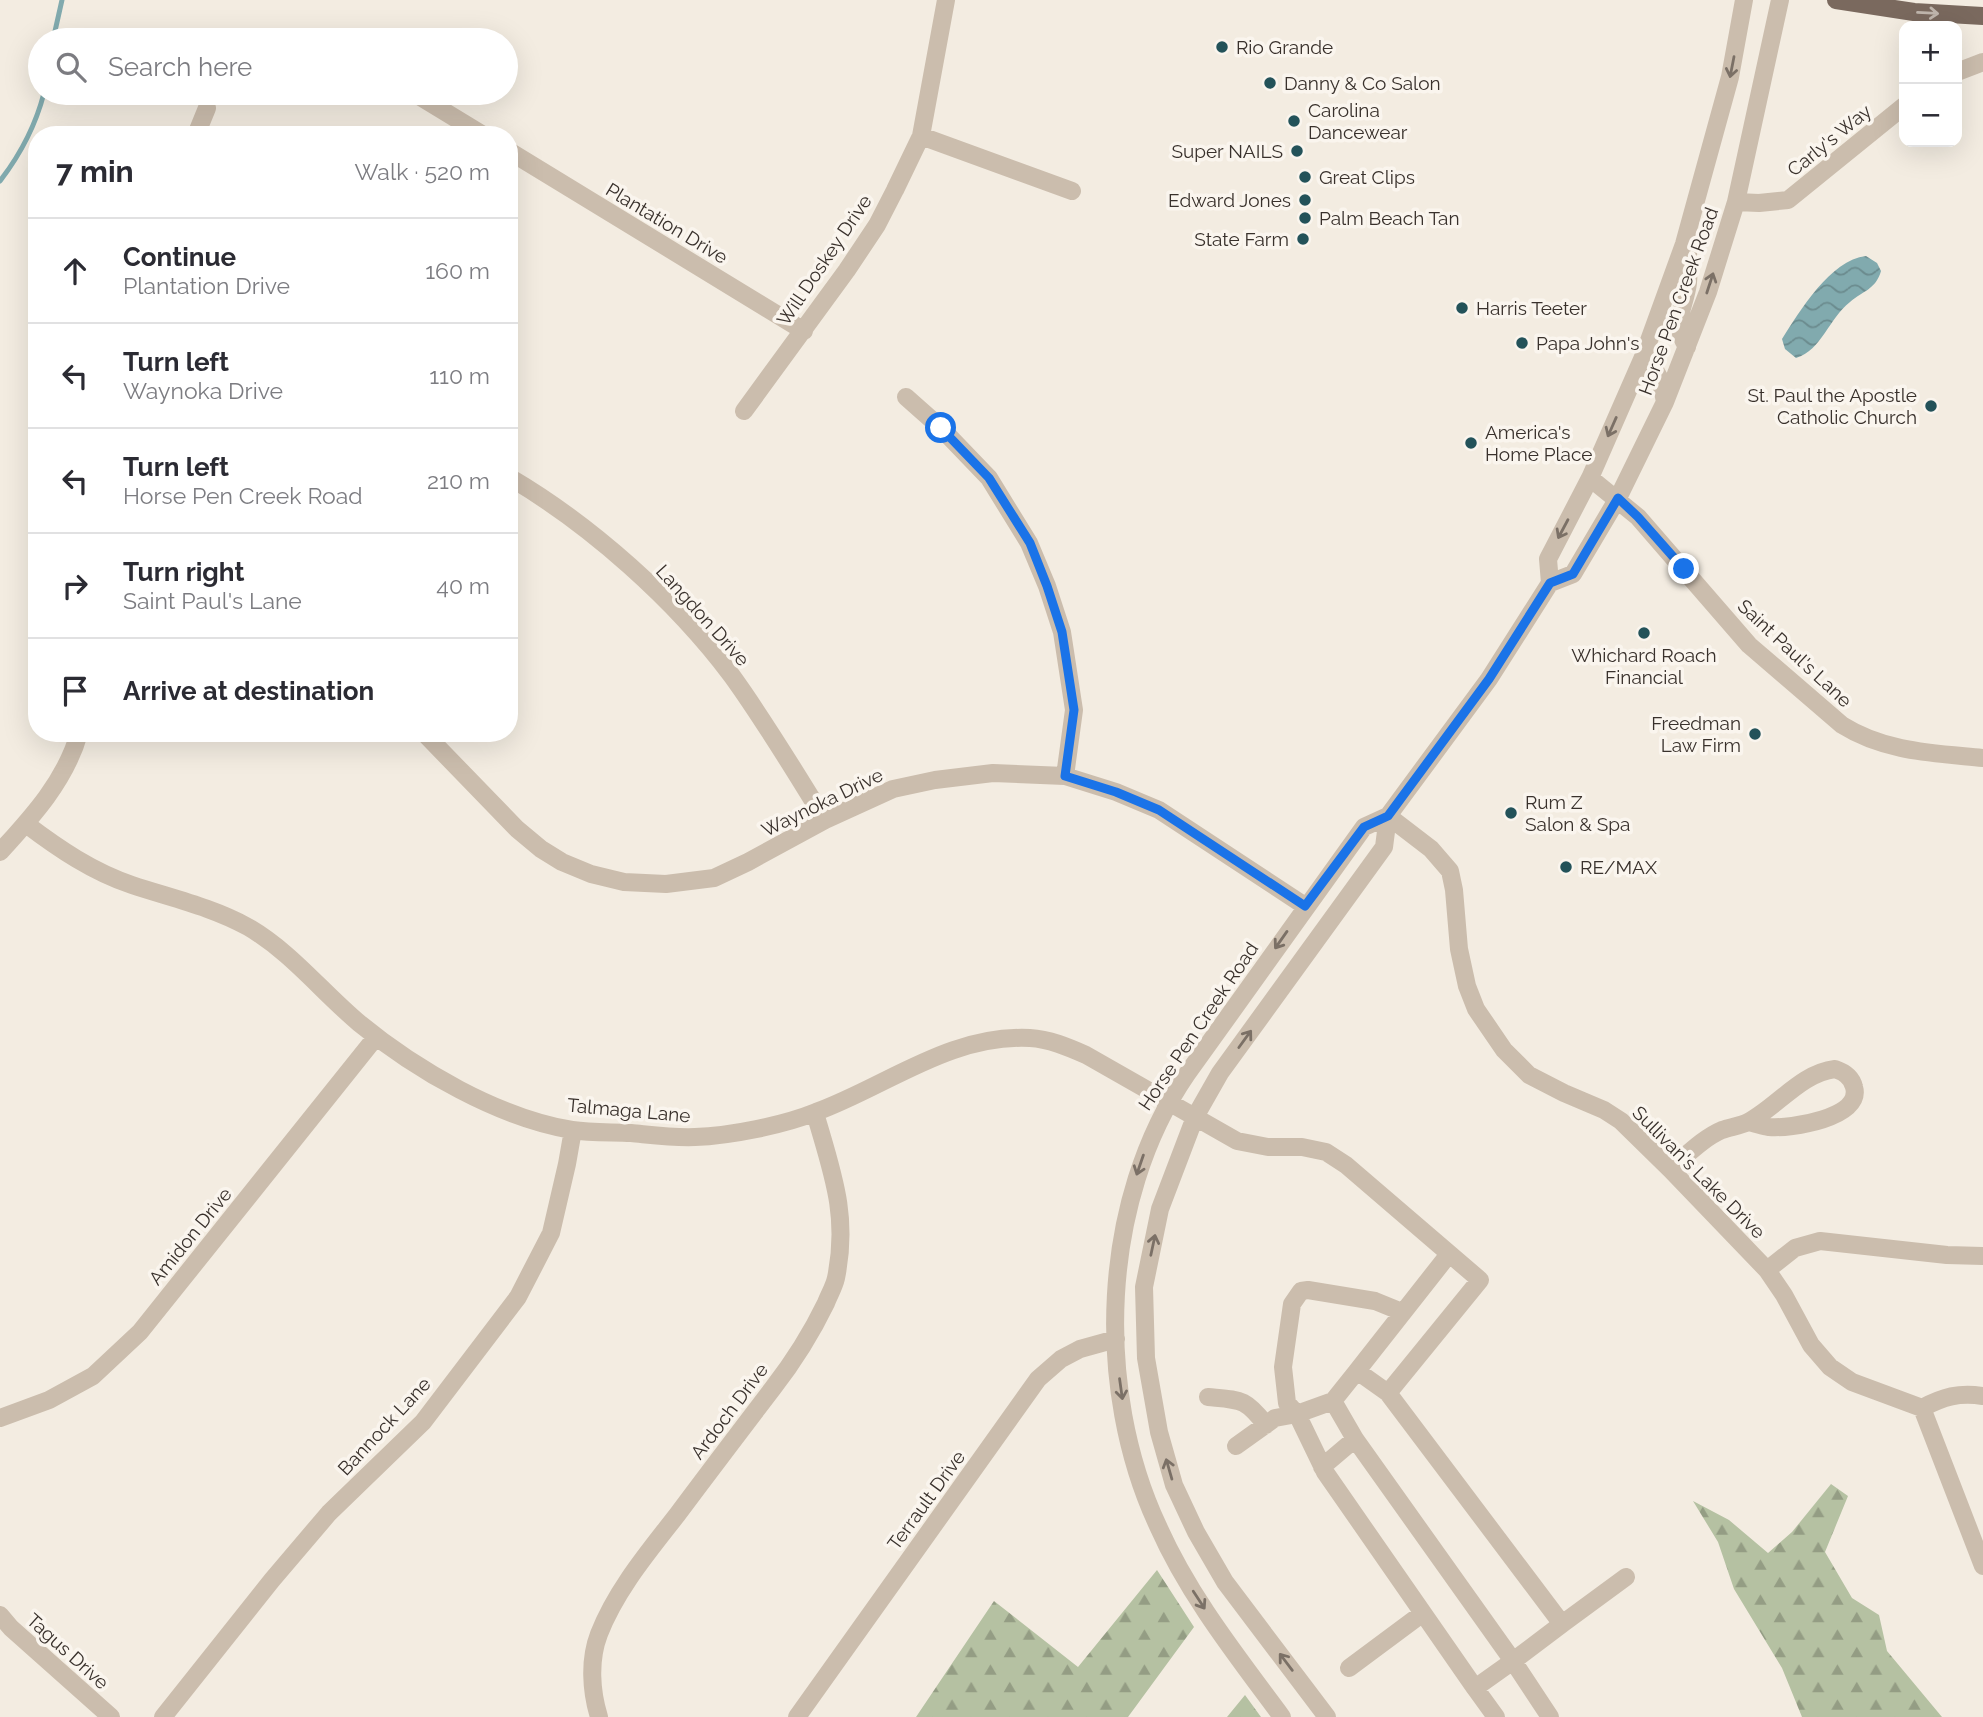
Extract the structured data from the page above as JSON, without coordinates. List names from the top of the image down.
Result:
{
  "streets": {
    "street": [
      "Carly's Way",
      "Plantation Drive",
      "Will Doskey Drive",
      "Horse Pen Creek Road",
      "Langdon Drive",
      "Saint Paul's Lane",
      "Waynoka Drive",
      "Talmaga Lane",
      "Sullivan's Lake Drive",
      "Amidon Drive",
      "Ardoch Drive",
      "Bannock Lane",
      "Terrault Drive",
      "Tagus Drive"
    ]
  },
  "crossings": [
    ["Carly's Way", "Horse Pen Creek Road"],
    ["Plantation Drive", "Will Doskey Drive"],
    ["Horse Pen Creek Road", "Saint Paul's Lane"],
    ["Horse Pen Creek Road", "Waynoka Drive"],
    ["Horse Pen Creek Road", "Talmaga Lane"],
    ["Horse Pen Creek Road", "Sullivan's Lake Drive"],
    ["Horse Pen Creek Road", "Terrault Drive"],
    ["Langdon Drive", "Waynoka Drive"],
    ["Talmaga Lane", "Amidon Drive"],
    ["Talmaga Lane", "Ardoch Drive"],
    ["Talmaga Lane", "Bannock Lane"]
  ],
  "places": [
    "Rio Grande",
    "Danny & Co Salon",
    "Carolina Dancewear",
    "Super NAILS",
    "Great Clips",
    "Edward Jones",
    "Palm Beach Tan",
    "State Farm",
    "Harris Teeter",
    "Papa John's",
    "St. Paul the Apostle Catholic Church",
    "America's Home Place",
    "Whichard Roach Financial",
    "Freedman Law Firm",
    "Rum Z Salon & Spa",
    "RE/MAX"
  ],
  "page": {
    "map_buttons": ["+", "−"],
    "search": "Search here",
    "heading": ["7 min", "Walk · 520 m"],
    "list": [
      ["Continue", "Plantation Drive", "160 m"],
      ["Turn left", "Waynoka Drive", "110 m"],
      ["Turn left", "Horse Pen Creek Road", "210 m"],
      ["Turn right", "Saint Paul's Lane", "40 m"],
      "Arrive at destination"
    ]
  }
}
